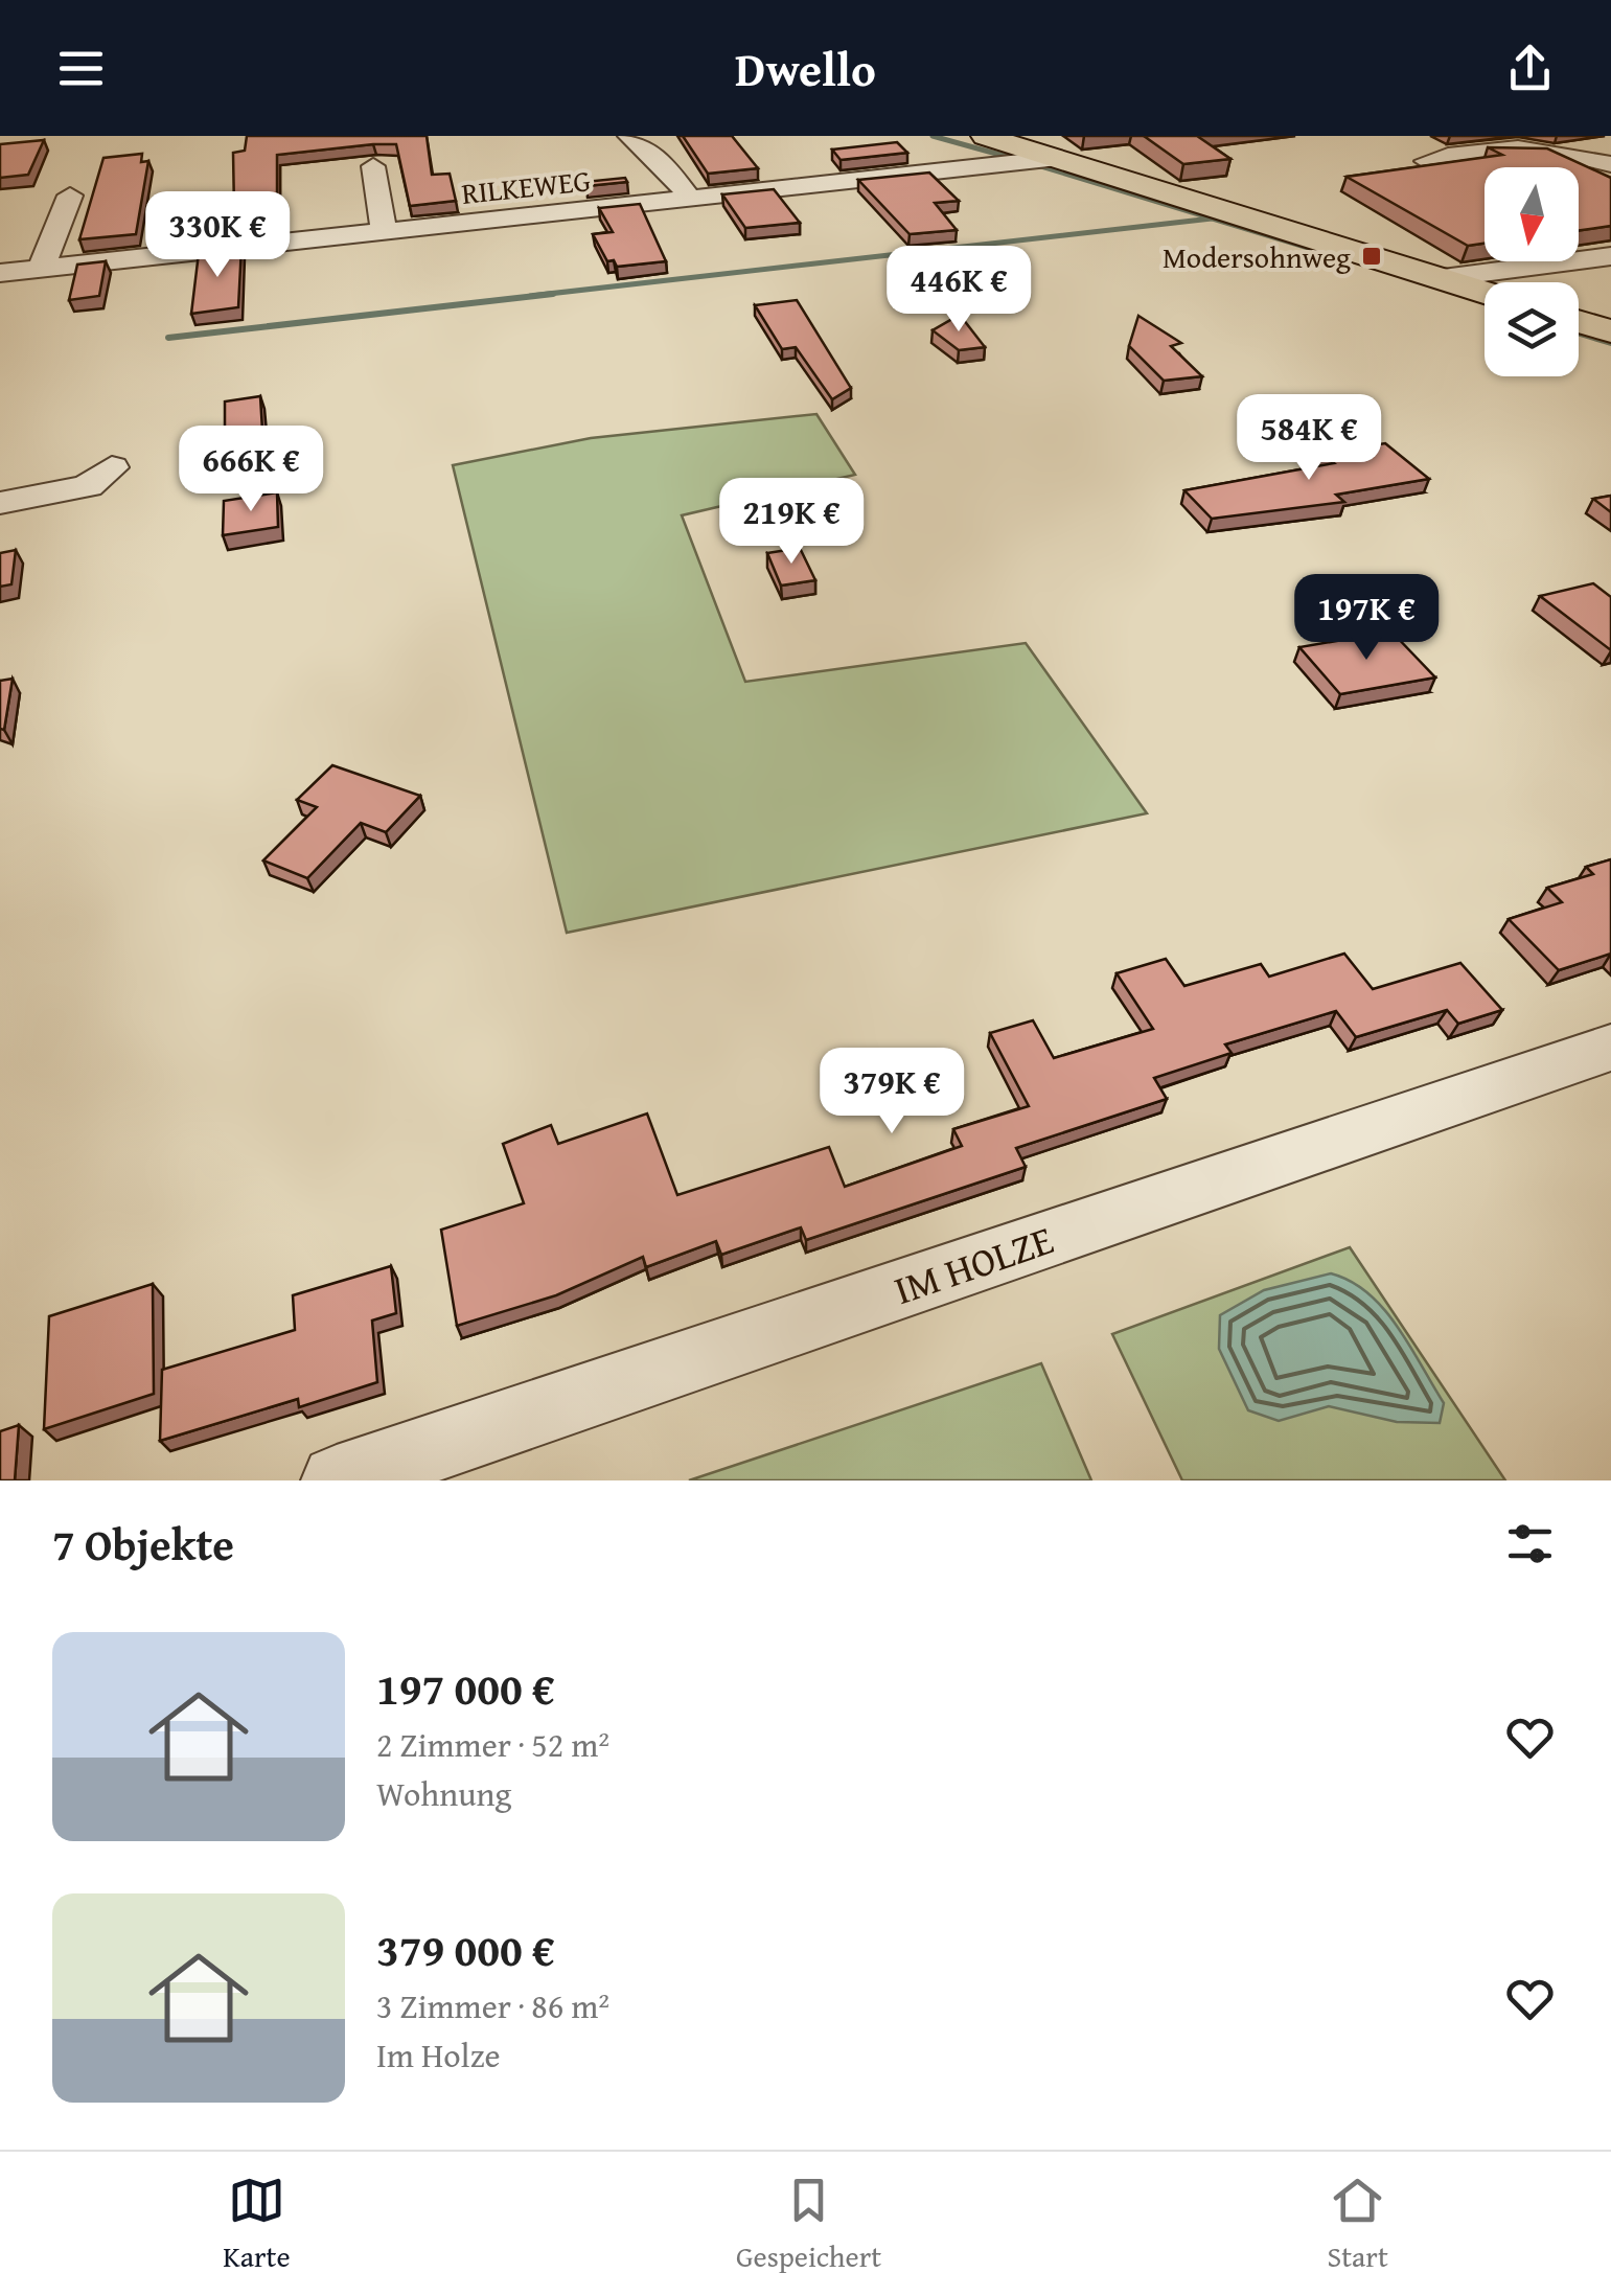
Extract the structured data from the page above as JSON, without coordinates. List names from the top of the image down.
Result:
{
  "streets": {
    "street": ["RILKEWEG", "IM HOLZE"]
  },
  "places": {
    "transit": ["Modersohnweg"]
  },
  "north": "bottom",
  "page": {
    "header": "Dwello",
    "price": [
      "330K €",
      "446K €",
      "584K €",
      "666K €",
      "219K €",
      "197K €",
      "379K €"
    ],
    "heading": "7 Objekte",
    "list": [
      {
        "name": "197 000 €",
        "note": "2 Zimmer · 52 m² · Wohnung"
      },
      {
        "name": "379 000 €",
        "note": "3 Zimmer · 86 m² · Im Holze"
      }
    ],
    "tabs": ["Karte", "Gespeichert", "Start"]
  }
}
